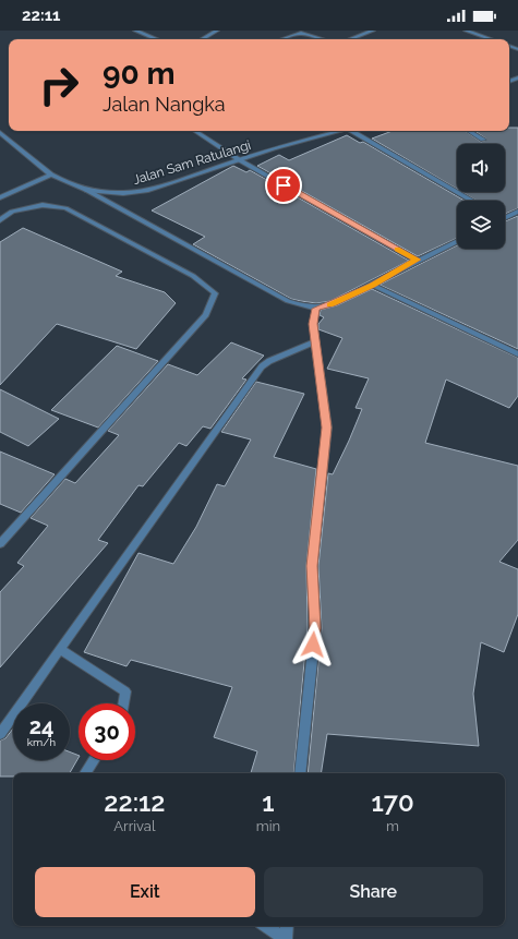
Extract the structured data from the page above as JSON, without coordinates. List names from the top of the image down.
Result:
{
  "streets": {
    "street": ["Jalan Sam Ratulangi"]
  },
  "page": {
    "status": "22:11",
    "turn": ["90 m", "Jalan Nangka"],
    "speed": "24 km/h",
    "limit": "30",
    "eta": [
      "22:12",
      "Arrival",
      "1",
      "min",
      "170",
      "m"
    ],
    "buttons": ["Exit", "Share"]
  }
}
